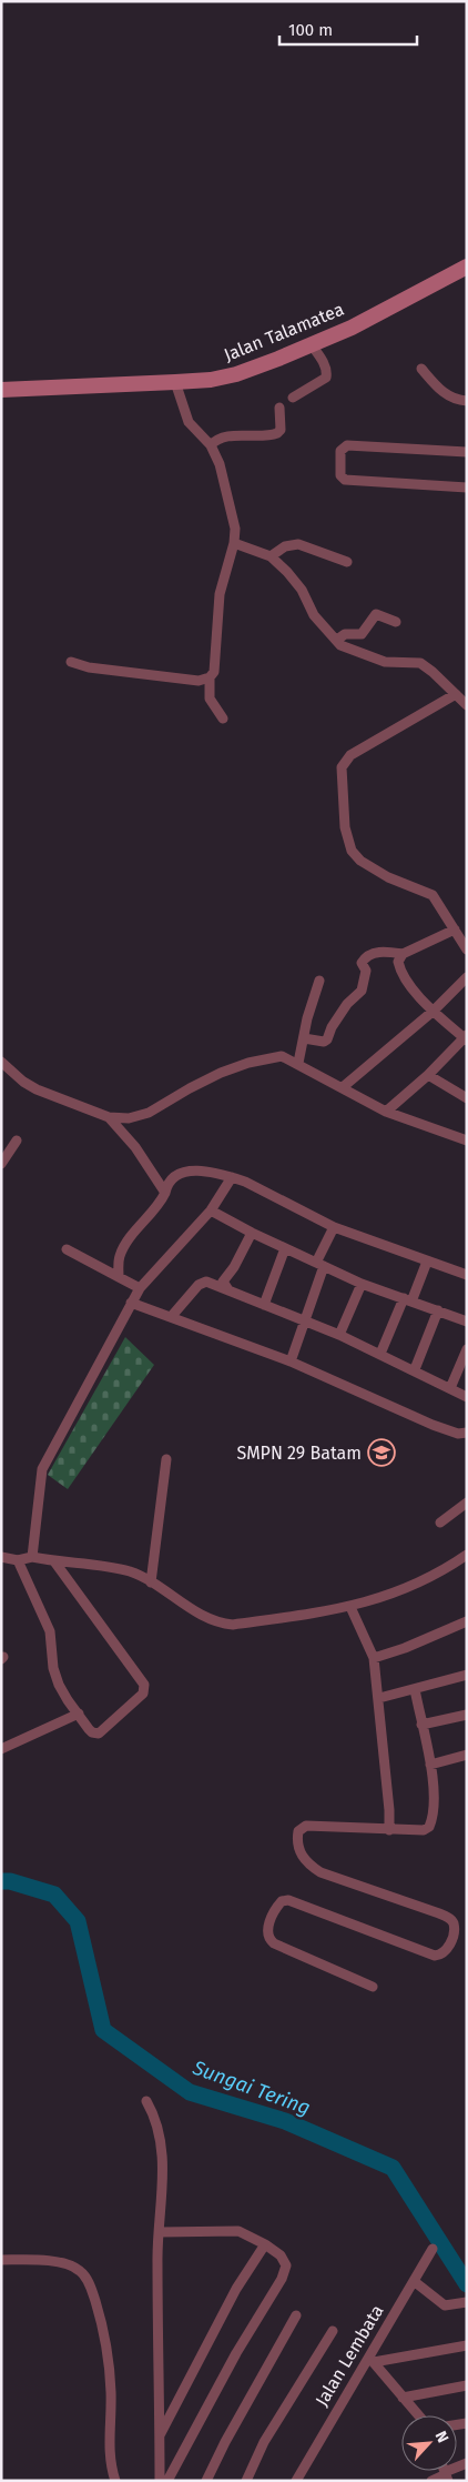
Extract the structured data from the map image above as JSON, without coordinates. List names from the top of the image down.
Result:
{
  "streets": {
    "street": ["Jalan Talamatea", "Jalan Lembata"]
  },
  "water": ["Sungai Tering"],
  "places": {
    "school or university": ["SMPN 29 Batam"]
  },
  "scale_bar": "100 m",
  "north": "top right"
}
